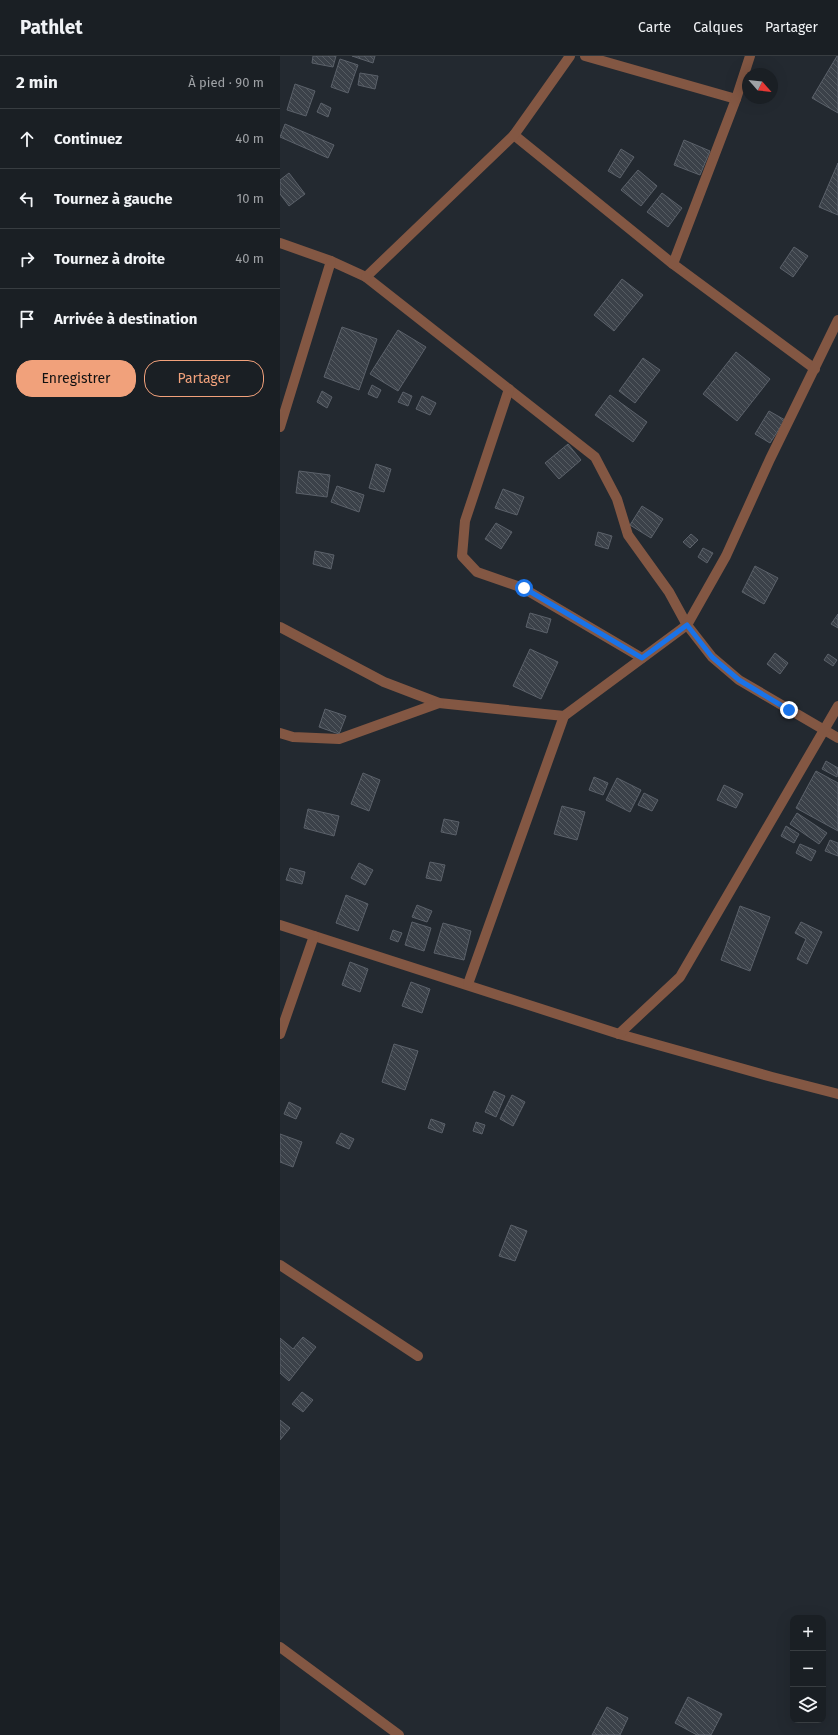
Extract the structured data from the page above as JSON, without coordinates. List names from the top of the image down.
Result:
{
  "north": "bottom right",
  "page": {
    "header": "Pathlet",
    "nav": ["Carte", "Calques", "Partager"],
    "heading": ["2 min", "À pied · 90 m"],
    "list": [
      ["Continuez", "40 m"],
      ["Tournez à gauche", "10 m"],
      ["Tournez à droite", "40 m"],
      "Arrivée à destination"
    ],
    "buttons": ["Enregistrer", "Partager"],
    "map_buttons": ["+", "−"]
  }
}
